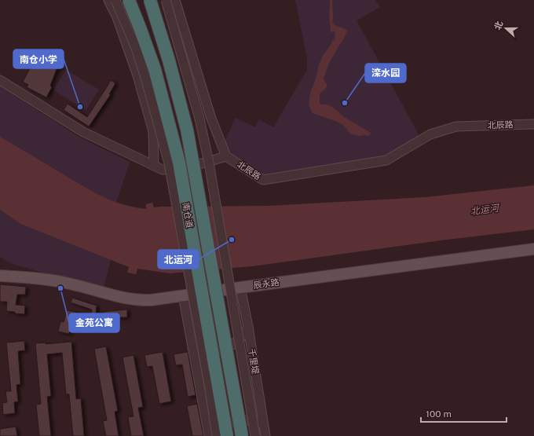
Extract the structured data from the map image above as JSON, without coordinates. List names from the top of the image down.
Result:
{
  "streets": {
    "highway": ["南仓道"],
    "main road": ["辰永路"],
    "street": ["北辰路", "千里堤"]
  },
  "crossings": [
    ["辰永路", "千里堤"]
  ],
  "water": ["北运河"],
  "places": [
    "滦水园",
    "南仓小学",
    "北运河",
    "金苑公寓"
  ],
  "scale_bar": "100 m",
  "north": "left"
}
